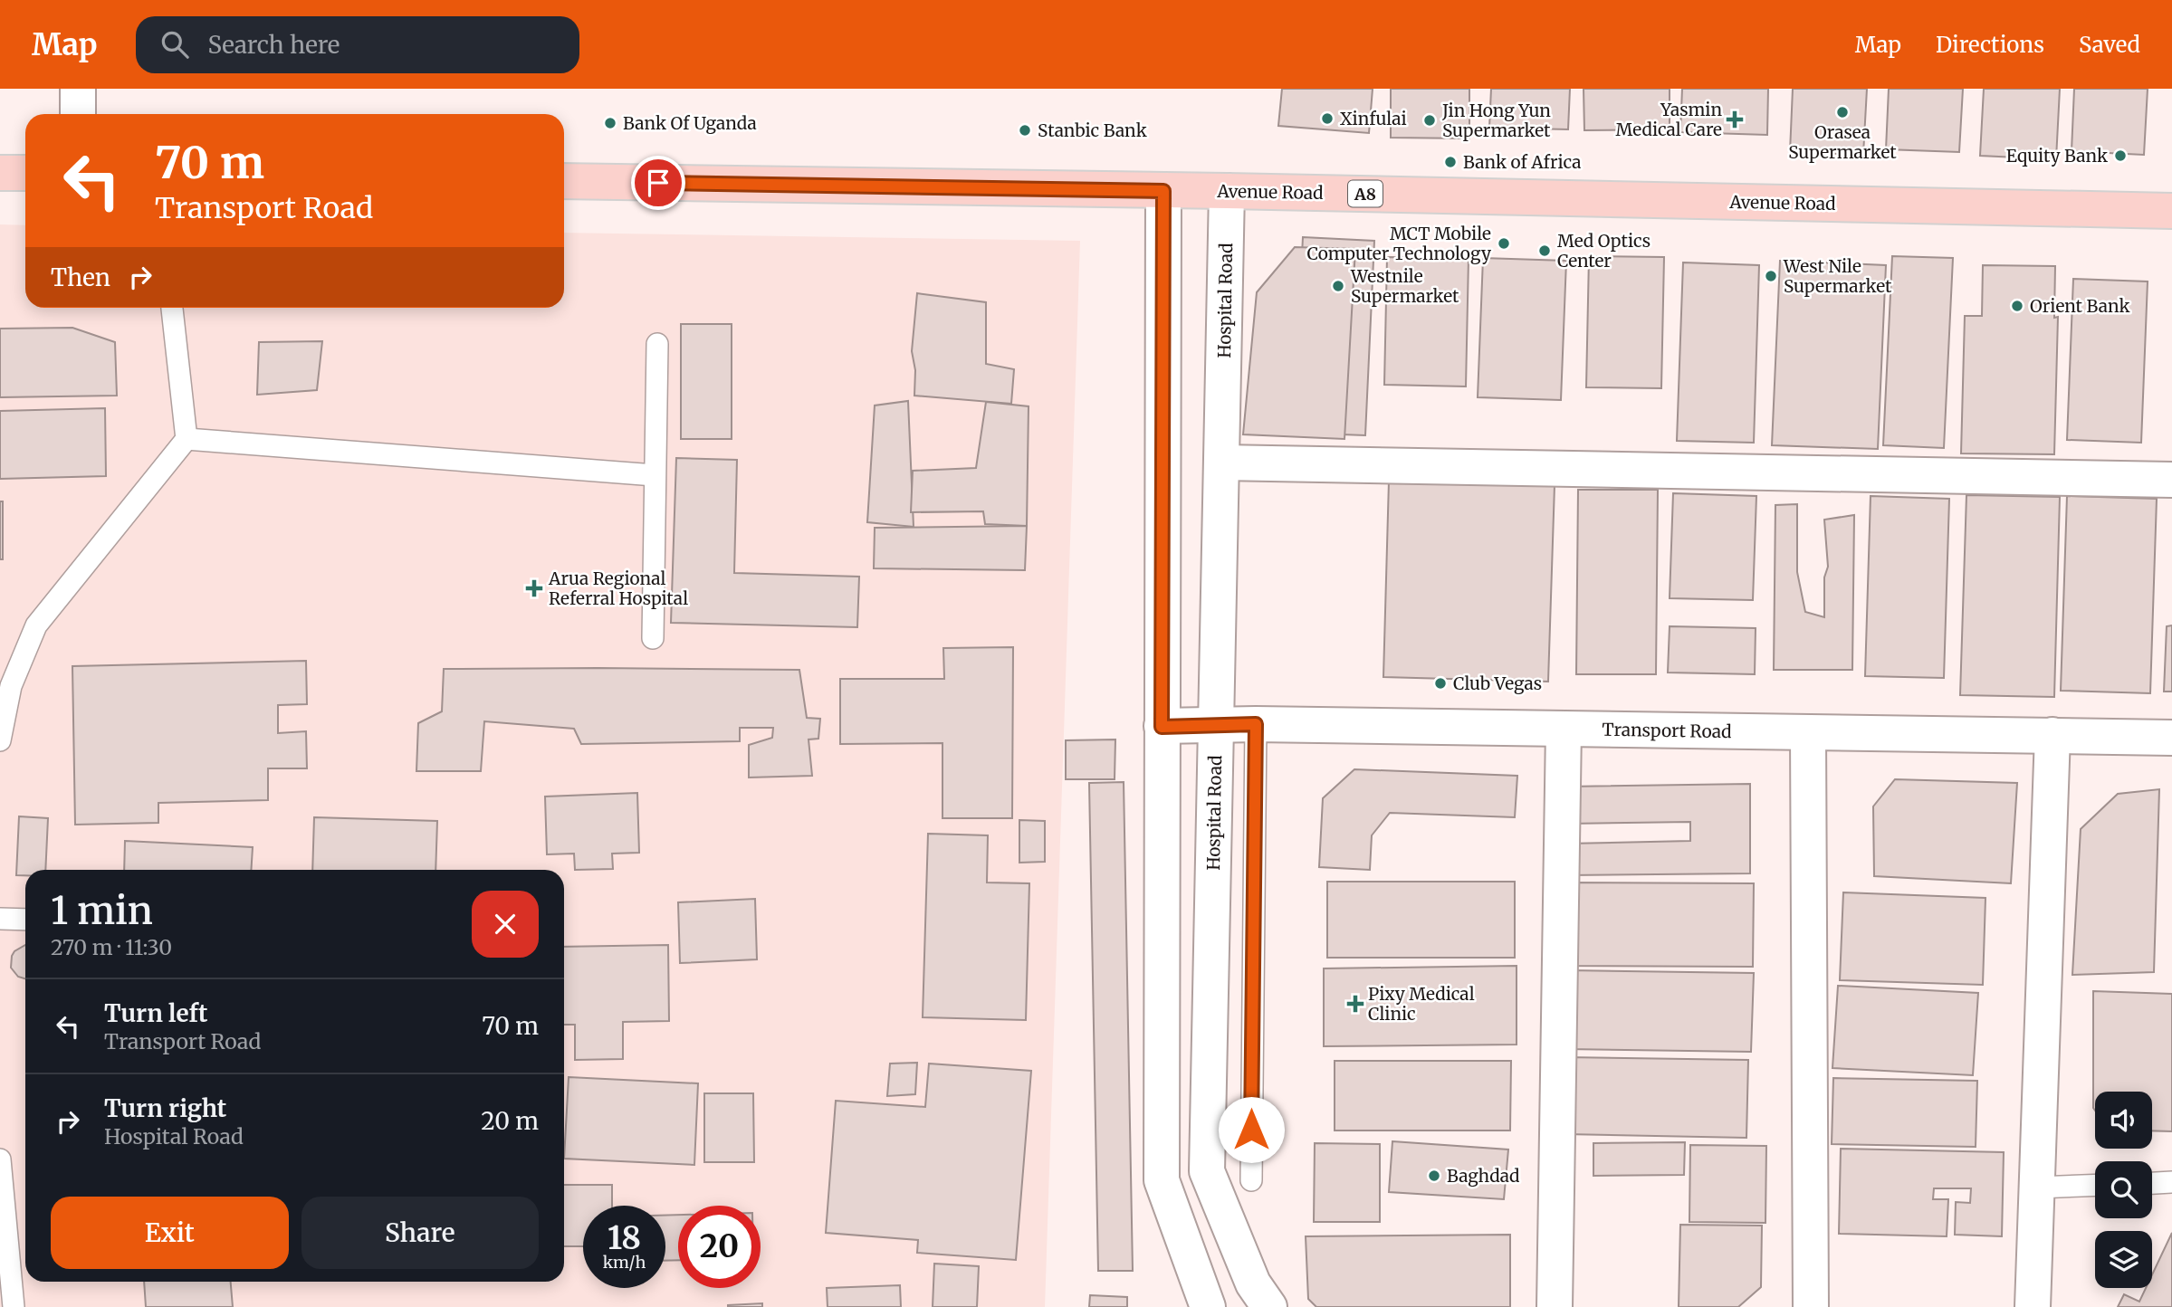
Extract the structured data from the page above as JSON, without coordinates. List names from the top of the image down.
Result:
{
  "streets": {
    "main road": ["Avenue Road", "A8"],
    "street": ["Hospital Road", "Transport Road"]
  },
  "crossings": [
    ["Avenue Road", "Hospital Road"],
    ["Hospital Road", "Transport Road"]
  ],
  "places": {
    "other": [
      "Orasea Supermarket",
      "Xinfulai",
      "Jin Hong Yun Supermarket",
      "Bank Of Uganda",
      "Stanbic Bank",
      "Equity Bank",
      "Bank of Africa",
      "MCT Mobile Computer Technology",
      "Med Optics Center",
      "West Nile Supermarket",
      "Westnile Supermarket",
      "Orient Bank",
      "Club Vegas",
      "Baghdad"
    ],
    "health": ["Yasmin Medical Care", "Arua Regional Referral Hospital", "Pixy Medical Clinic"]
  },
  "page": {
    "header": "Map",
    "search": "Search here",
    "nav": ["Map", "Directions", "Saved"],
    "turn": ["70 m", "Transport Road"],
    "then": "Then",
    "heading": ["1 min", "270 m · 11:30"],
    "list": [
      {
        "name": "Turn left",
        "note": "Transport Road",
        "value": "70 m"
      },
      {
        "name": "Turn right",
        "note": "Hospital Road",
        "value": "20 m"
      }
    ],
    "buttons": ["Exit", "Share"],
    "speed": "18 km/h",
    "limit": "20"
  }
}
